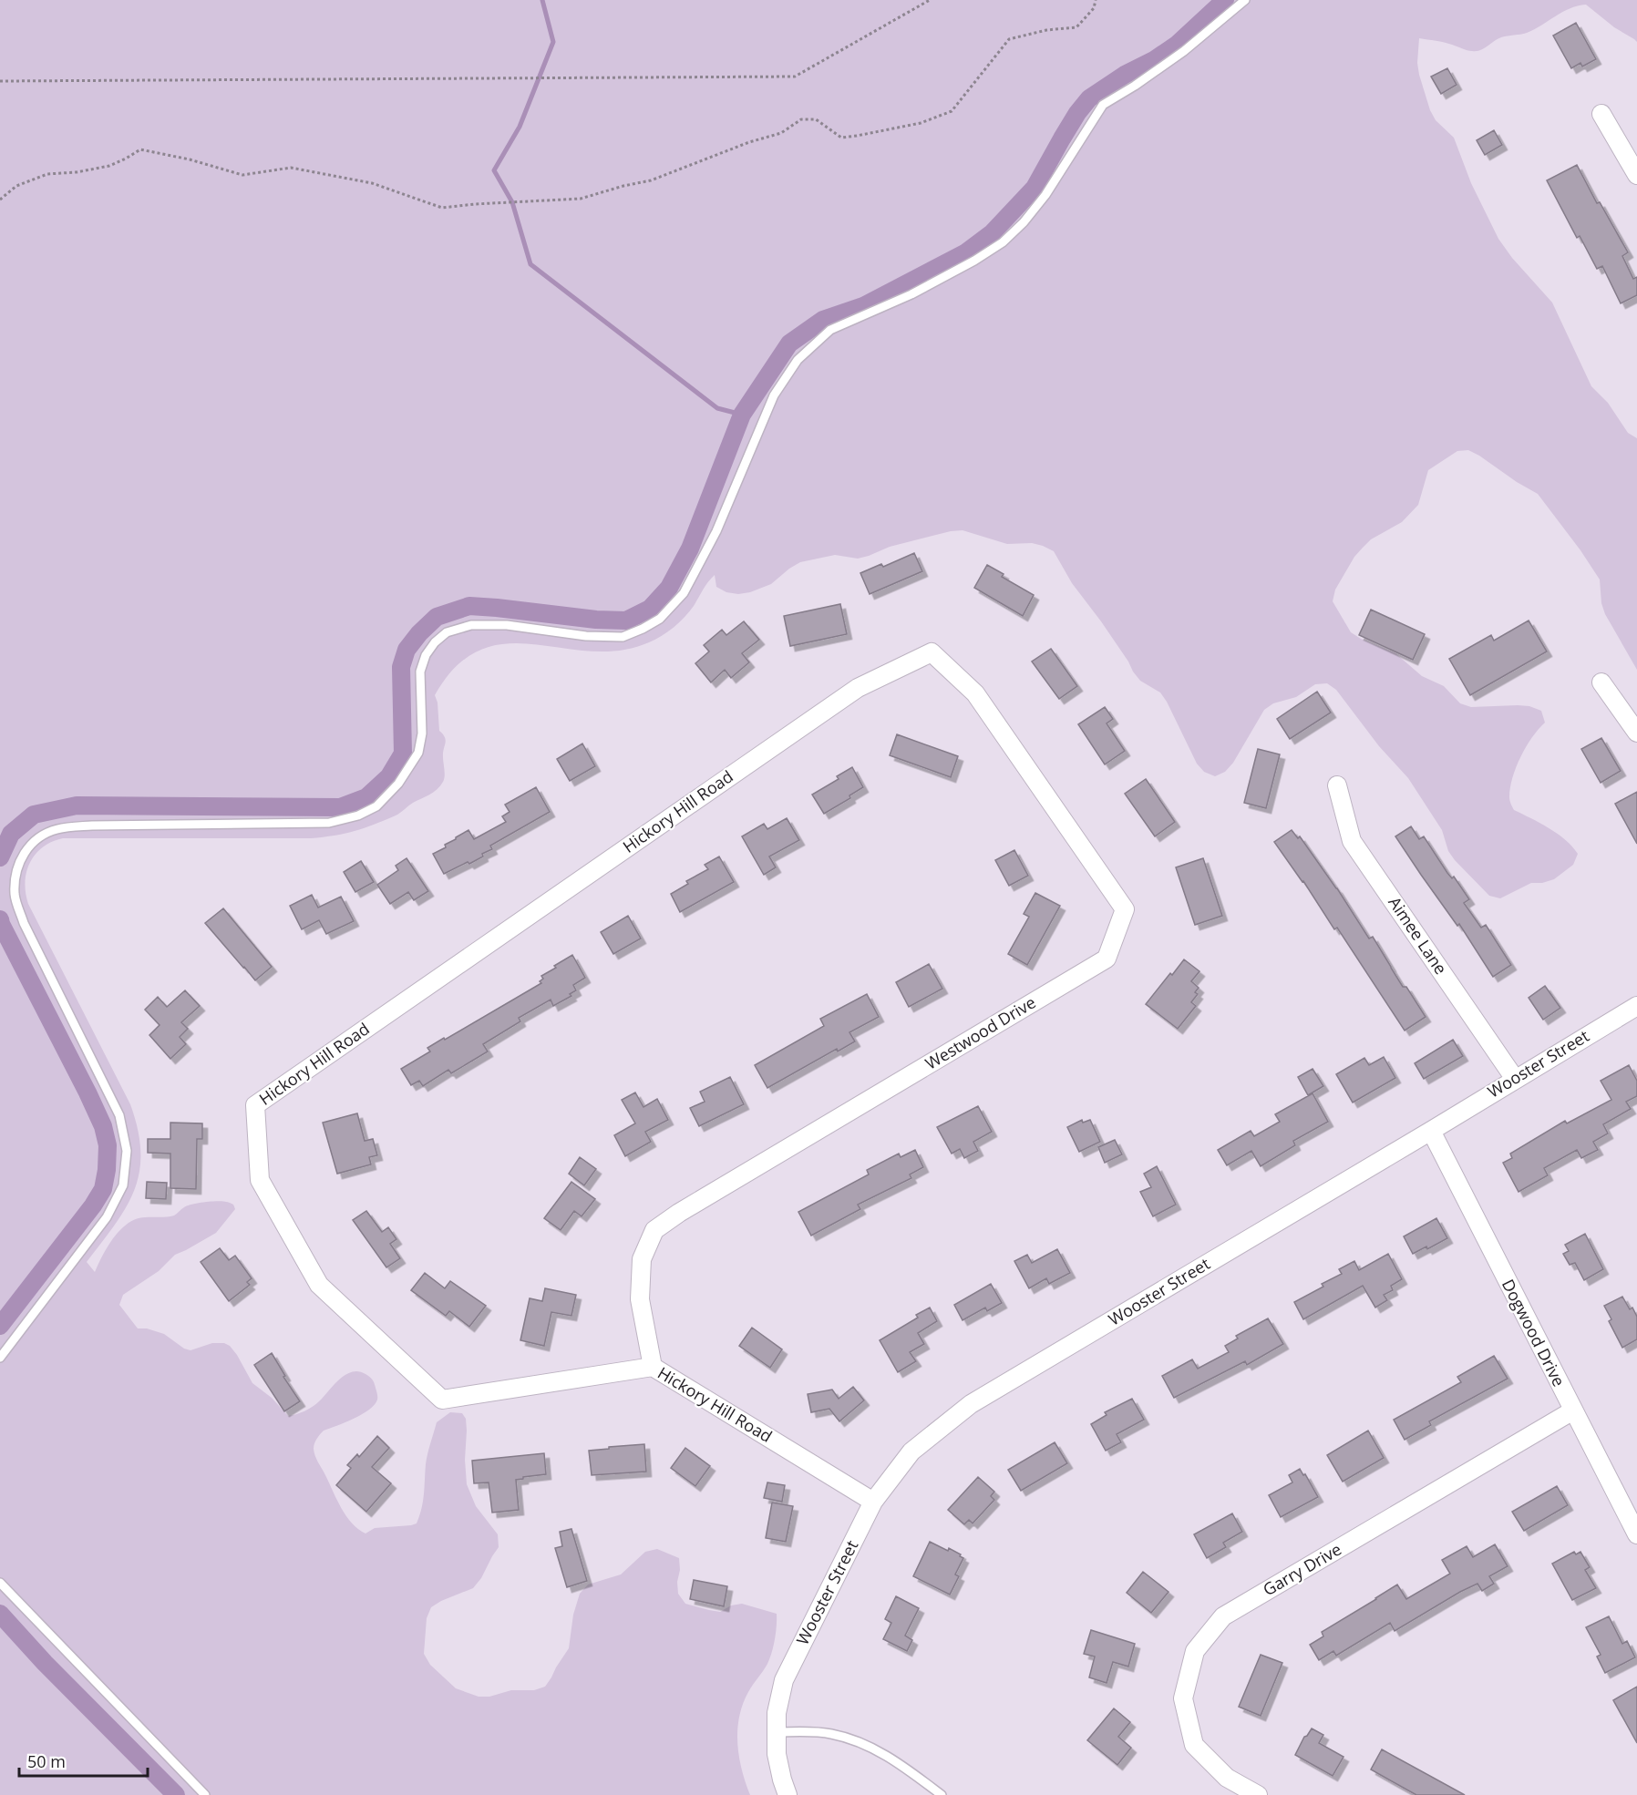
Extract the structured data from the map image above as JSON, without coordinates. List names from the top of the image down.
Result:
{
  "streets": {
    "street": [
      "Hickory Hill Road",
      "Aimee Lane",
      "Westwood Drive",
      "Wooster Street",
      "Dogwood Drive",
      "Garry Drive"
    ]
  },
  "crossings": [
    ["Hickory Hill Road", "Westwood Drive"],
    ["Hickory Hill Road", "Wooster Street"],
    ["Aimee Lane", "Wooster Street"],
    ["Wooster Street", "Dogwood Drive"],
    ["Dogwood Drive", "Garry Drive"]
  ],
  "scale_bar": "50 m"
}
